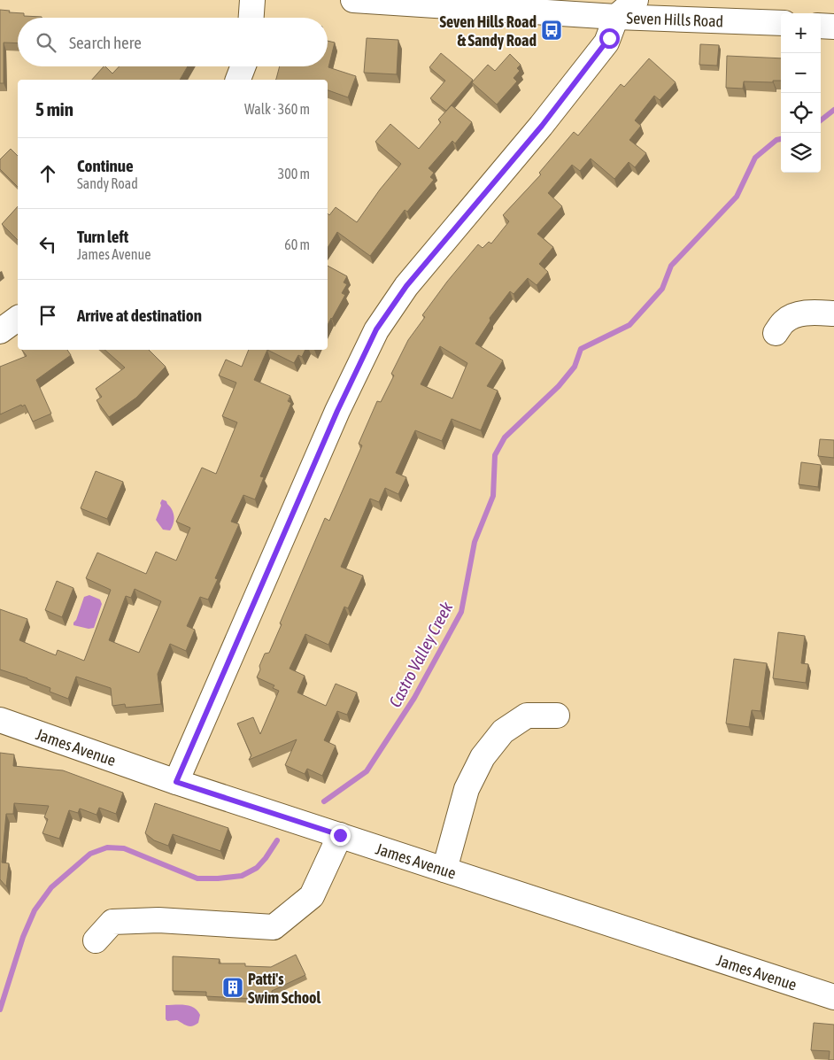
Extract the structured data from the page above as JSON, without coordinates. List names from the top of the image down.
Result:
{
  "streets": {
    "street": ["Seven Hills Road", "James Avenue"]
  },
  "water": ["Castro Valley Creek"],
  "places": {
    "bus stop": ["Seven Hills Road & Sandy Road"],
    "building": ["Patti's Swim School"]
  },
  "page": {
    "map_buttons": ["+", "−"],
    "search": "Search here",
    "heading": ["5 min", "Walk · 360 m"],
    "list": [
      ["Continue", "Sandy Road", "300 m"],
      ["Turn left", "James Avenue", "60 m"],
      "Arrive at destination"
    ]
  }
}
